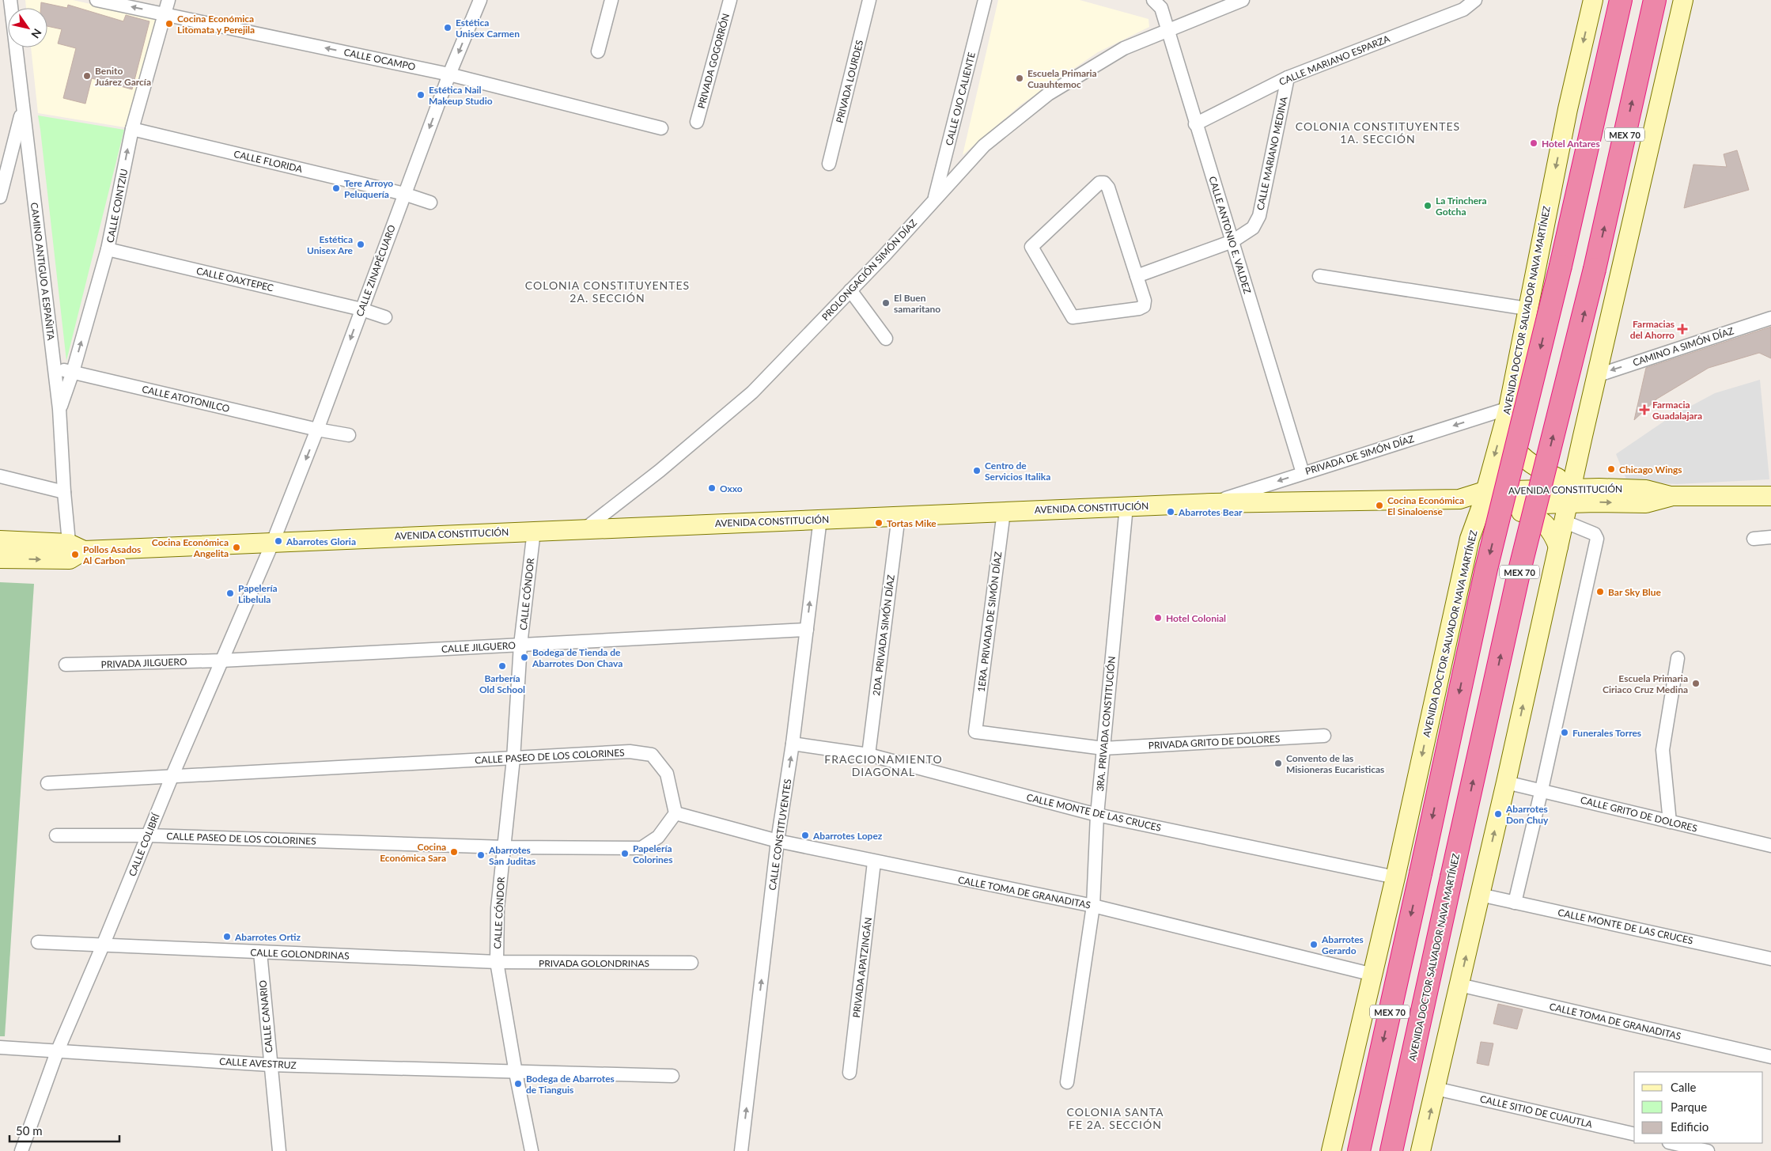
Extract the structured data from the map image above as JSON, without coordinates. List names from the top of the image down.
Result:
{
  "streets": {
    "highway": ["MEX 70", "AVENIDA DOCTOR SALVADOR NAVA MARTÍNEZ"],
    "main road": ["AVENIDA CONSTITUCIÓN"],
    "street": [
      "CALLE OCAMPO",
      "CALLE MARIANO ESPARZA",
      "PRIVADA GOGORRÓN",
      "PRIVADA LOURDES",
      "CALLE OJO CALIENTE",
      "CALLE MARIANO MEDINA",
      "CALLE FLORIDA",
      "CALLE COINTZIU",
      "CALLE ANTONIO E. VALDEZ",
      "PROLONGACIÓN SIMÓN DÍAZ",
      "CALLE ZINAPÉCUARO",
      "CAMINO ANTIGUO A ESPAÑITA",
      "CALLE OAXTEPEC",
      "CAMINO A SIMÓN DÍAZ",
      "CALLE ATOTONILCO",
      "PRIVADA DE SIMÓN DÍAZ",
      "CALLE CÓNDOR",
      "1ERA. PRIVADA DE SIMÓN DÍAZ",
      "2DA. PRIVADA SIMÓN DÍAZ",
      "CALLE JILGUERO",
      "PRIVADA JILGUERO",
      "3RA. PRIVADA CONSTITUCIÓN",
      "PRIVADA GRITO DE DOLORES",
      "CALLE PASEO DE LOS COLORINES",
      "CALLE MONTE DE LAS CRUCES",
      "CALLE GRITO DE DOLORES",
      "CALLE CONSTITUYENTES",
      "CALLE COLIBRÍ",
      "CALLE TOMA DE GRANADITAS",
      "CALLE GOLONDRINAS",
      "PRIVADA GOLONDRINAS",
      "PRIVADA APATZINGÁN",
      "CALLE CANARIO",
      "CALLE AVESTRUZ",
      "CALLE SITIO DE CUAUTLA"
    ]
  },
  "crossings": [
    ["CALLE OCAMPO", "CALLE COINTZIU"],
    ["CALLE OCAMPO", "CALLE ZINAPÉCUARO"],
    ["CALLE MARIANO ESPARZA", "CALLE MARIANO MEDINA"],
    ["CALLE MARIANO ESPARZA", "CALLE ANTONIO E. VALDEZ"],
    ["CALLE OJO CALIENTE", "PROLONGACIÓN SIMÓN DÍAZ"],
    ["CALLE MARIANO MEDINA", "CALLE ANTONIO E. VALDEZ"],
    ["CALLE FLORIDA", "CALLE COINTZIU"],
    ["CALLE FLORIDA", "CALLE ZINAPÉCUARO"],
    ["CALLE COINTZIU", "CAMINO ANTIGUO A ESPAÑITA"],
    ["CALLE COINTZIU", "CALLE OAXTEPEC"],
    ["CALLE COINTZIU", "CALLE ATOTONILCO"],
    ["CALLE ANTONIO E. VALDEZ", "PROLONGACIÓN SIMÓN DÍAZ"],
    ["CALLE ANTONIO E. VALDEZ", "PRIVADA DE SIMÓN DÍAZ"],
    ["PROLONGACIÓN SIMÓN DÍAZ", "AVENIDA CONSTITUCIÓN"],
    ["CALLE ZINAPÉCUARO", "CALLE OAXTEPEC"],
    ["CALLE ZINAPÉCUARO", "CALLE ATOTONILCO"],
    ["CALLE ZINAPÉCUARO", "AVENIDA CONSTITUCIÓN"],
    ["CALLE ZINAPÉCUARO", "CALLE COLIBRÍ"],
    ["CAMINO ANTIGUO A ESPAÑITA", "CALLE ATOTONILCO"],
    ["CAMINO ANTIGUO A ESPAÑITA", "AVENIDA CONSTITUCIÓN"],
    ["AVENIDA DOCTOR SALVADOR NAVA MARTÍNEZ", "PRIVADA DE SIMÓN DÍAZ"],
    ["AVENIDA DOCTOR SALVADOR NAVA MARTÍNEZ", "AVENIDA CONSTITUCIÓN"],
    ["AVENIDA DOCTOR SALVADOR NAVA MARTÍNEZ", "CALLE MONTE DE LAS CRUCES"],
    ["AVENIDA DOCTOR SALVADOR NAVA MARTÍNEZ", "CALLE TOMA DE GRANADITAS"],
    ["PRIVADA DE SIMÓN DÍAZ", "AVENIDA CONSTITUCIÓN"],
    ["AVENIDA CONSTITUCIÓN", "CALLE CÓNDOR"],
    ["AVENIDA CONSTITUCIÓN", "1ERA. PRIVADA DE SIMÓN DÍAZ"],
    ["AVENIDA CONSTITUCIÓN", "2DA. PRIVADA SIMÓN DÍAZ"],
    ["AVENIDA CONSTITUCIÓN", "3RA. PRIVADA CONSTITUCIÓN"],
    ["AVENIDA CONSTITUCIÓN", "CALLE CONSTITUYENTES"],
    ["AVENIDA CONSTITUCIÓN", "CALLE COLIBRÍ"],
    ["CALLE CÓNDOR", "CALLE JILGUERO"],
    ["CALLE CÓNDOR", "CALLE PASEO DE LOS COLORINES"],
    ["CALLE CÓNDOR", "CALLE GOLONDRINAS"],
    ["CALLE CÓNDOR", "PRIVADA GOLONDRINAS"],
    ["CALLE CÓNDOR", "CALLE AVESTRUZ"],
    ["1ERA. PRIVADA DE SIMÓN DÍAZ", "3RA. PRIVADA CONSTITUCIÓN"],
    ["1ERA. PRIVADA DE SIMÓN DÍAZ", "PRIVADA GRITO DE DOLORES"],
    ["2DA. PRIVADA SIMÓN DÍAZ", "CALLE MONTE DE LAS CRUCES"],
    ["CALLE JILGUERO", "PRIVADA JILGUERO"],
    ["CALLE JILGUERO", "CALLE CONSTITUYENTES"],
    ["CALLE JILGUERO", "CALLE COLIBRÍ"],
    ["PRIVADA JILGUERO", "CALLE COLIBRÍ"],
    ["3RA. PRIVADA CONSTITUCIÓN", "PRIVADA GRITO DE DOLORES"],
    ["3RA. PRIVADA CONSTITUCIÓN", "CALLE MONTE DE LAS CRUCES"],
    ["3RA. PRIVADA CONSTITUCIÓN", "CALLE TOMA DE GRANADITAS"],
    ["CALLE PASEO DE LOS COLORINES", "CALLE COLIBRÍ"],
    ["CALLE PASEO DE LOS COLORINES", "CALLE TOMA DE GRANADITAS"],
    ["CALLE MONTE DE LAS CRUCES", "CALLE CONSTITUYENTES"],
    ["CALLE CONSTITUYENTES", "CALLE TOMA DE GRANADITAS"],
    ["CALLE COLIBRÍ", "CALLE GOLONDRINAS"],
    ["CALLE COLIBRÍ", "CALLE AVESTRUZ"],
    ["CALLE TOMA DE GRANADITAS", "PRIVADA APATZINGÁN"],
    ["CALLE GOLONDRINAS", "PRIVADA GOLONDRINAS"],
    ["CALLE GOLONDRINAS", "CALLE CANARIO"],
    ["CALLE CANARIO", "CALLE AVESTRUZ"]
  ],
  "one_way": [
    "CALLE OCAMPO",
    "CALLE ZINAPÉCUARO",
    "CAMINO A SIMÓN DÍAZ",
    "PRIVADA DE SIMÓN DÍAZ",
    "CALLE CONSTITUYENTES"
  ],
  "districts": [
    "COLONIA CONSTITUYENTES 1A. SECCIÓN",
    "COLONIA CONSTITUYENTES 2A. SECCIÓN",
    "FRACCIONAMIENTO DIAGONAL",
    "COLONIA SANTA FE 2A. SECCIÓN"
  ],
  "places": {
    "other": [
      "Cocina Económica Litomata y Perejila",
      "Estética Unisex Carmen",
      "Benito Juárez García",
      "Escuela Primaria Cuauhtemoc",
      "Estética Nail Makeup Studio",
      "Hotel Antares",
      "Tere Arroyo Peluquería",
      "La Trinchera Gotcha",
      "Estética Unisex Are",
      "El Buen samaritano",
      "Chicago Wings",
      "Centro de Servicios Italika",
      "Oxxo",
      "Cocina Económica El Sinaloense",
      "Abarrotes Bear",
      "Tortas Mike",
      "Abarrotes Gloria",
      "Cocina Económica Angelita",
      "Pollos Asados Al Carbon",
      "Bar Sky Blue",
      "Papelería Libelula",
      "Hotel Colonial",
      "Bodega de Tienda de Abarrotes Don Chava",
      "Barbería Old School",
      "Escuela Primaria Ciriaco Cruz Medina",
      "Funerales Torres",
      "Convento de las Misioneras Eucaristicas",
      "Abarrotes Don Chuy",
      "Abarrotes Lopez",
      "Cocina Económica Sara",
      "Papelería Colorines",
      "Abarrotes San Juditas",
      "Abarrotes Ortiz",
      "Abarrotes Gerardo",
      "Bodega de Abarrotes de Tianguis"
    ],
    "health": ["Farmacias del Ahorro", "Farmacia Guadalajara"]
  },
  "legend": ["Calle", "Parque", "Edificio"],
  "scale_bar": "50 m",
  "north": "bottom right"
}
